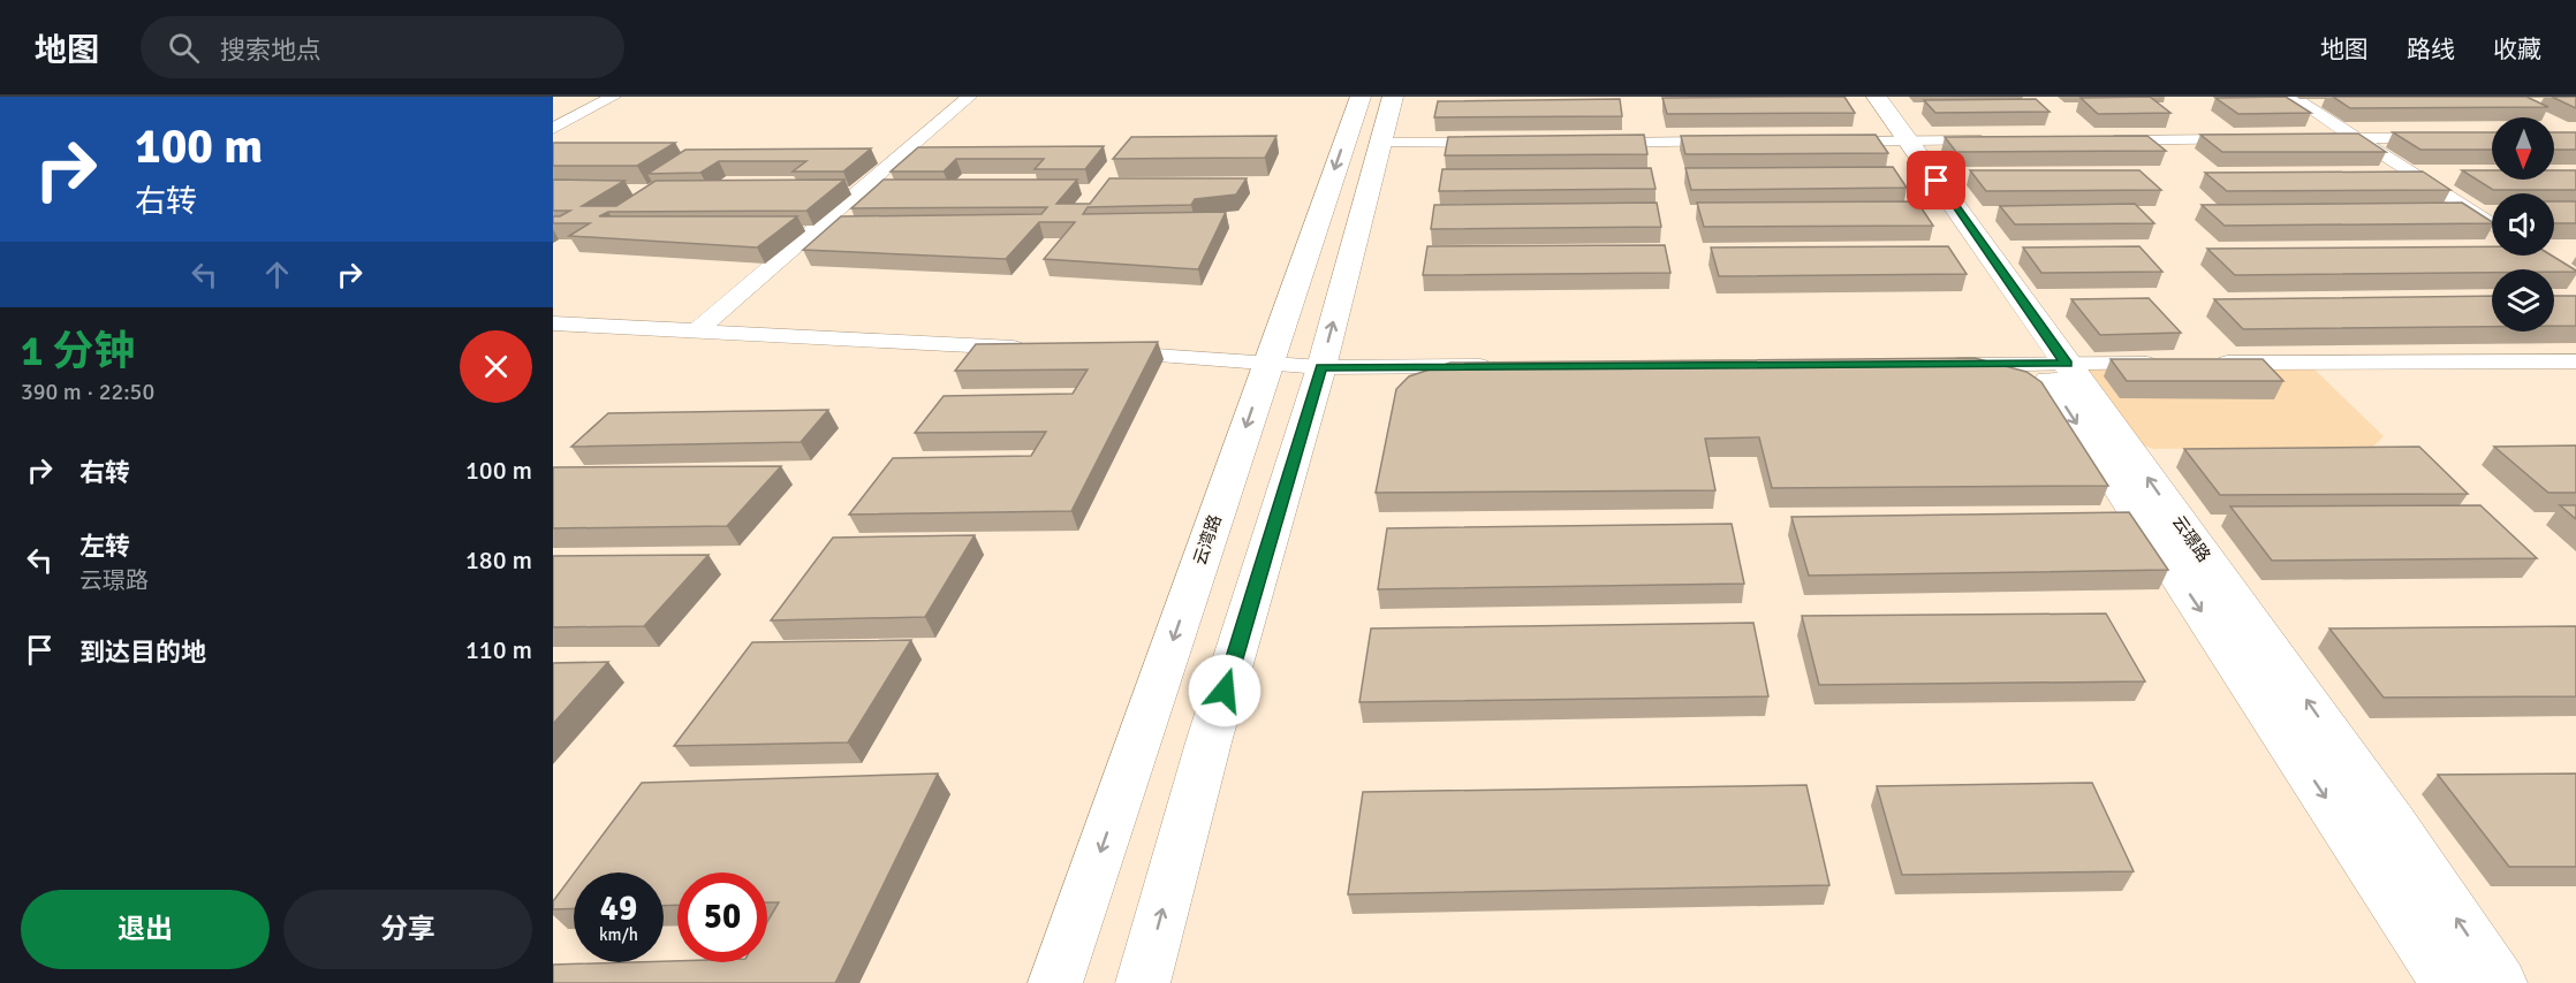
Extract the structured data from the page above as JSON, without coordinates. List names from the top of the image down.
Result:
{
  "streets": {
    "main road": ["云璟路", "云湾路"]
  },
  "north": "bottom",
  "page": {
    "header": "地图",
    "search": "搜索地点",
    "nav": ["地图", "路线", "收藏"],
    "turn": ["100 m", "右转"],
    "heading": ["1 分钟", "390 m · 22:50"],
    "list": [
      {
        "name": "右转",
        "value": "100 m"
      },
      {
        "name": "左转",
        "note": "云璟路",
        "value": "180 m"
      },
      {
        "name": "到达目的地",
        "value": "110 m"
      }
    ],
    "speed": "49 km/h",
    "limit": "50",
    "buttons": ["退出", "分享"]
  }
}
